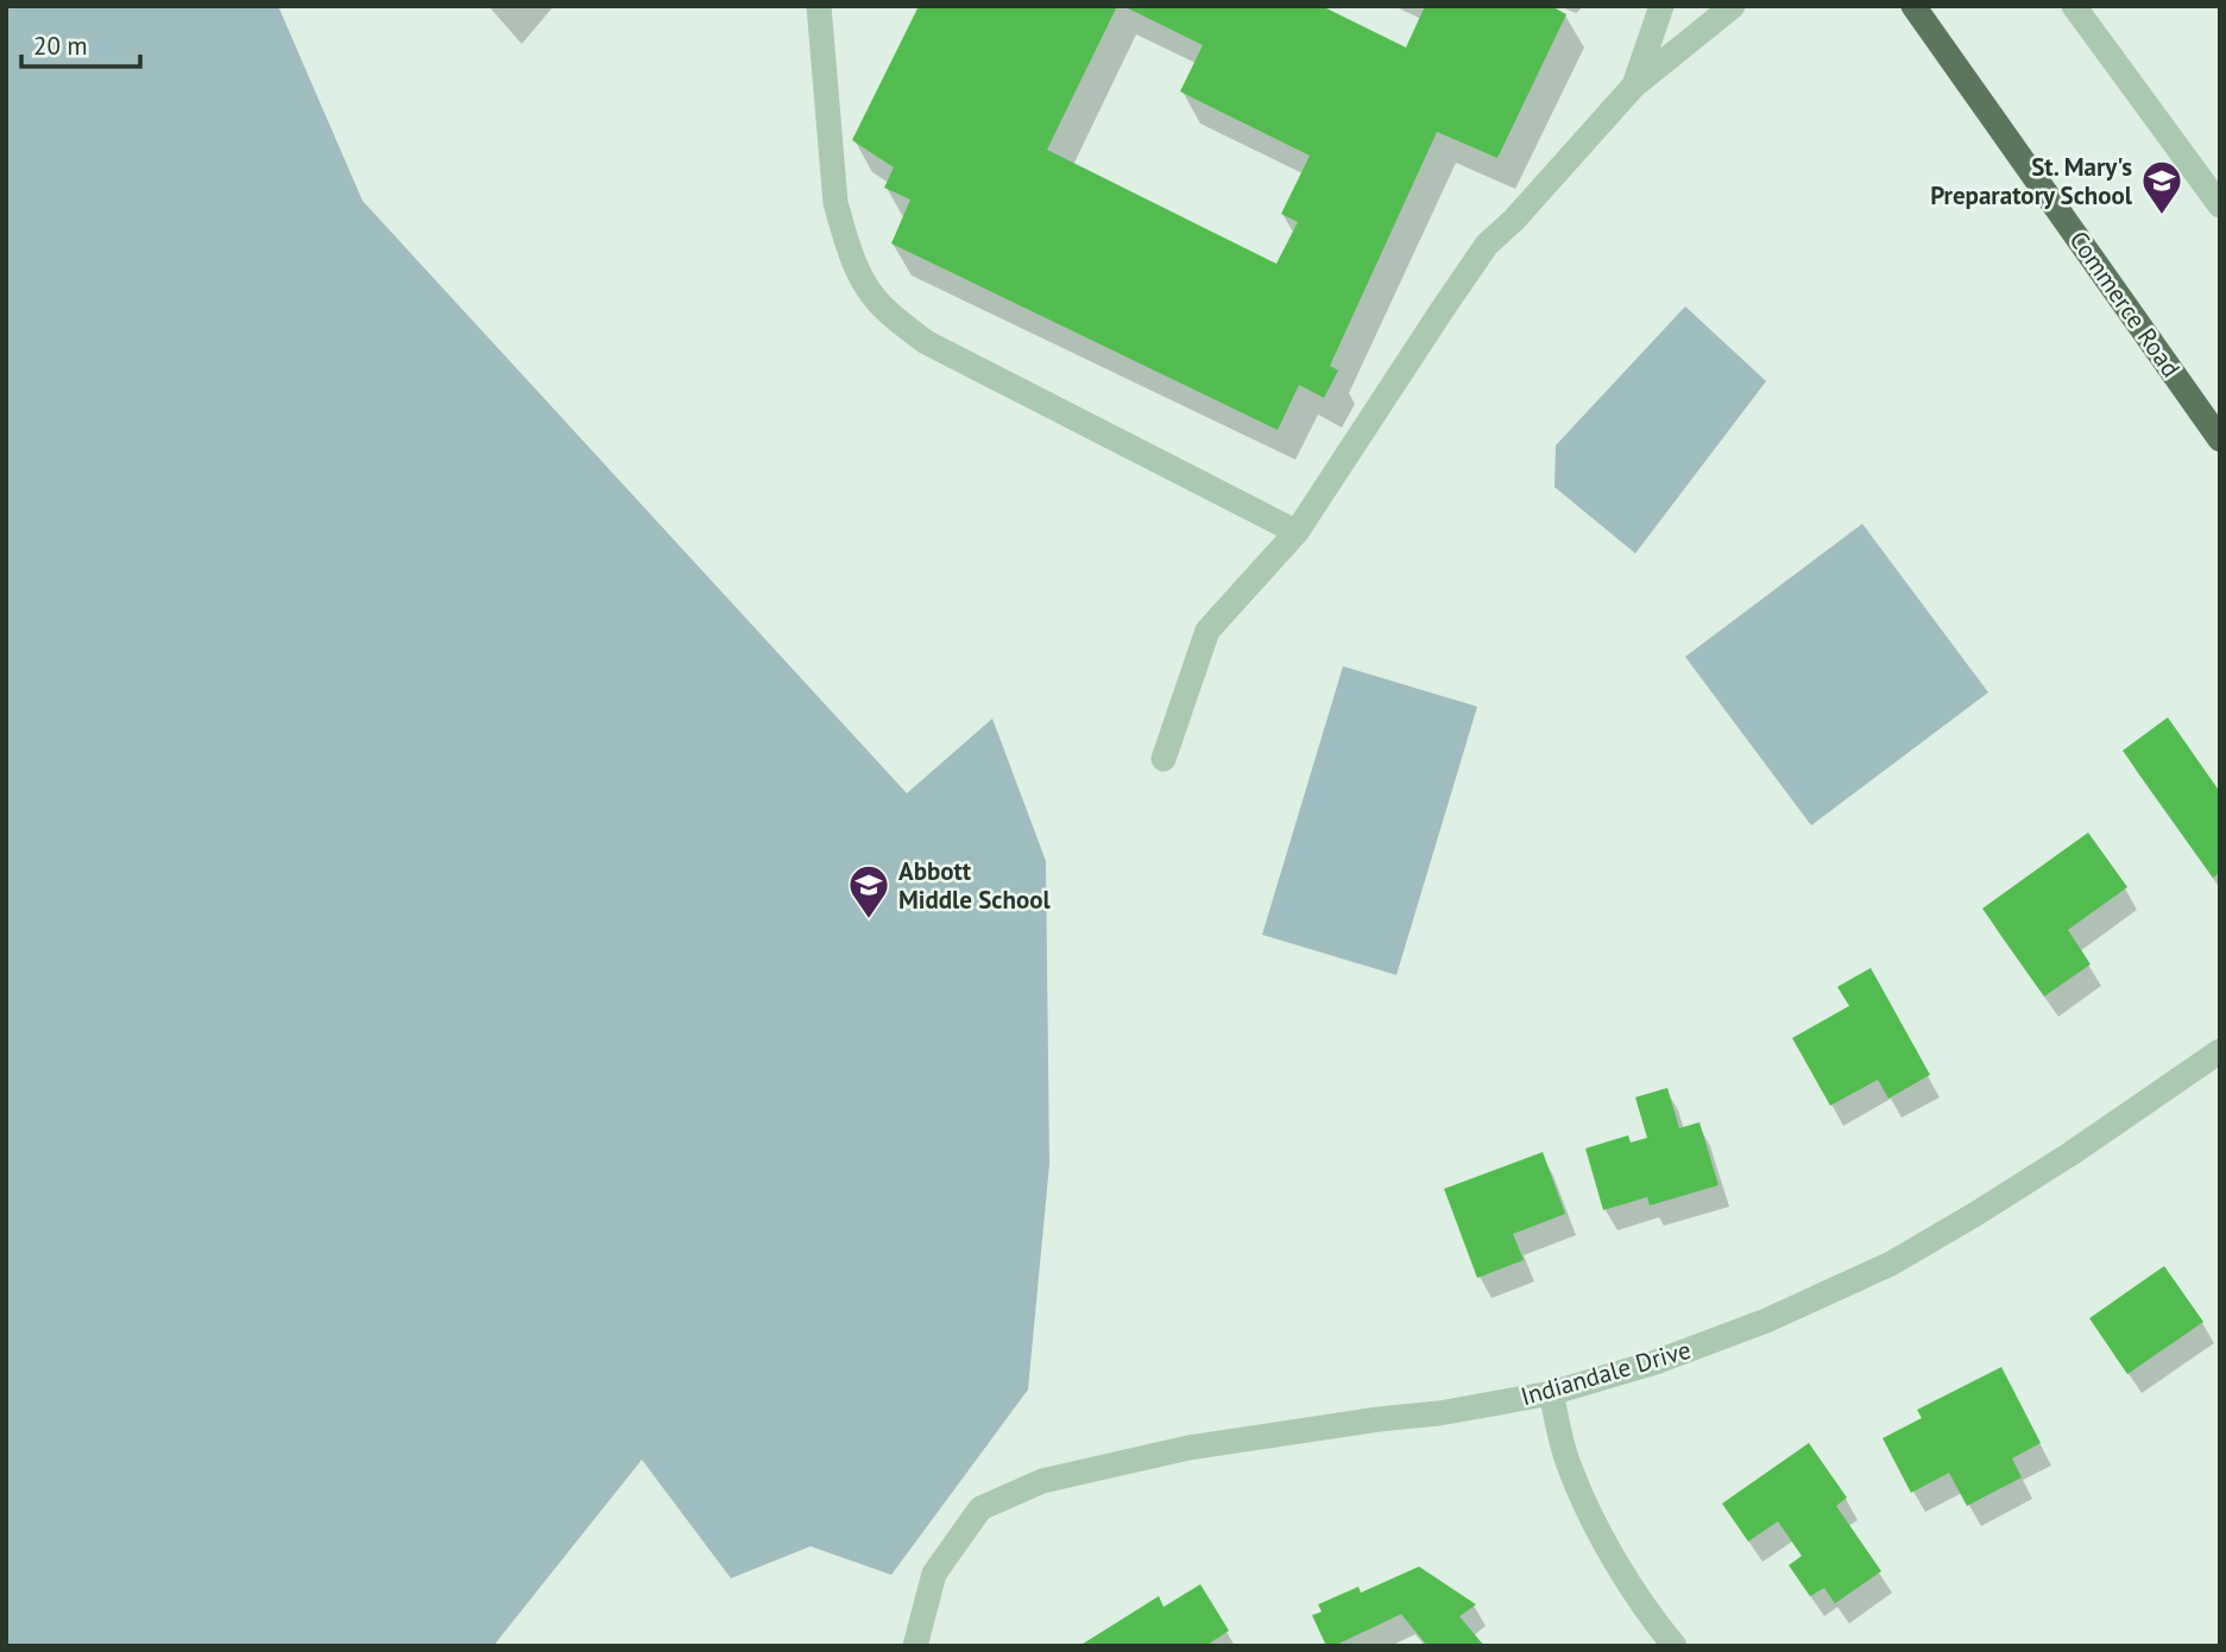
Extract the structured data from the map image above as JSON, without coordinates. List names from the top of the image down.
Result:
{
  "streets": {
    "main road": ["Commerce Road"],
    "street": ["Indiandale Drive"]
  },
  "places": {
    "school or university": ["St. Mary's Preparatory School", "Abbott Middle School"]
  },
  "scale_bar": "20 m"
}
